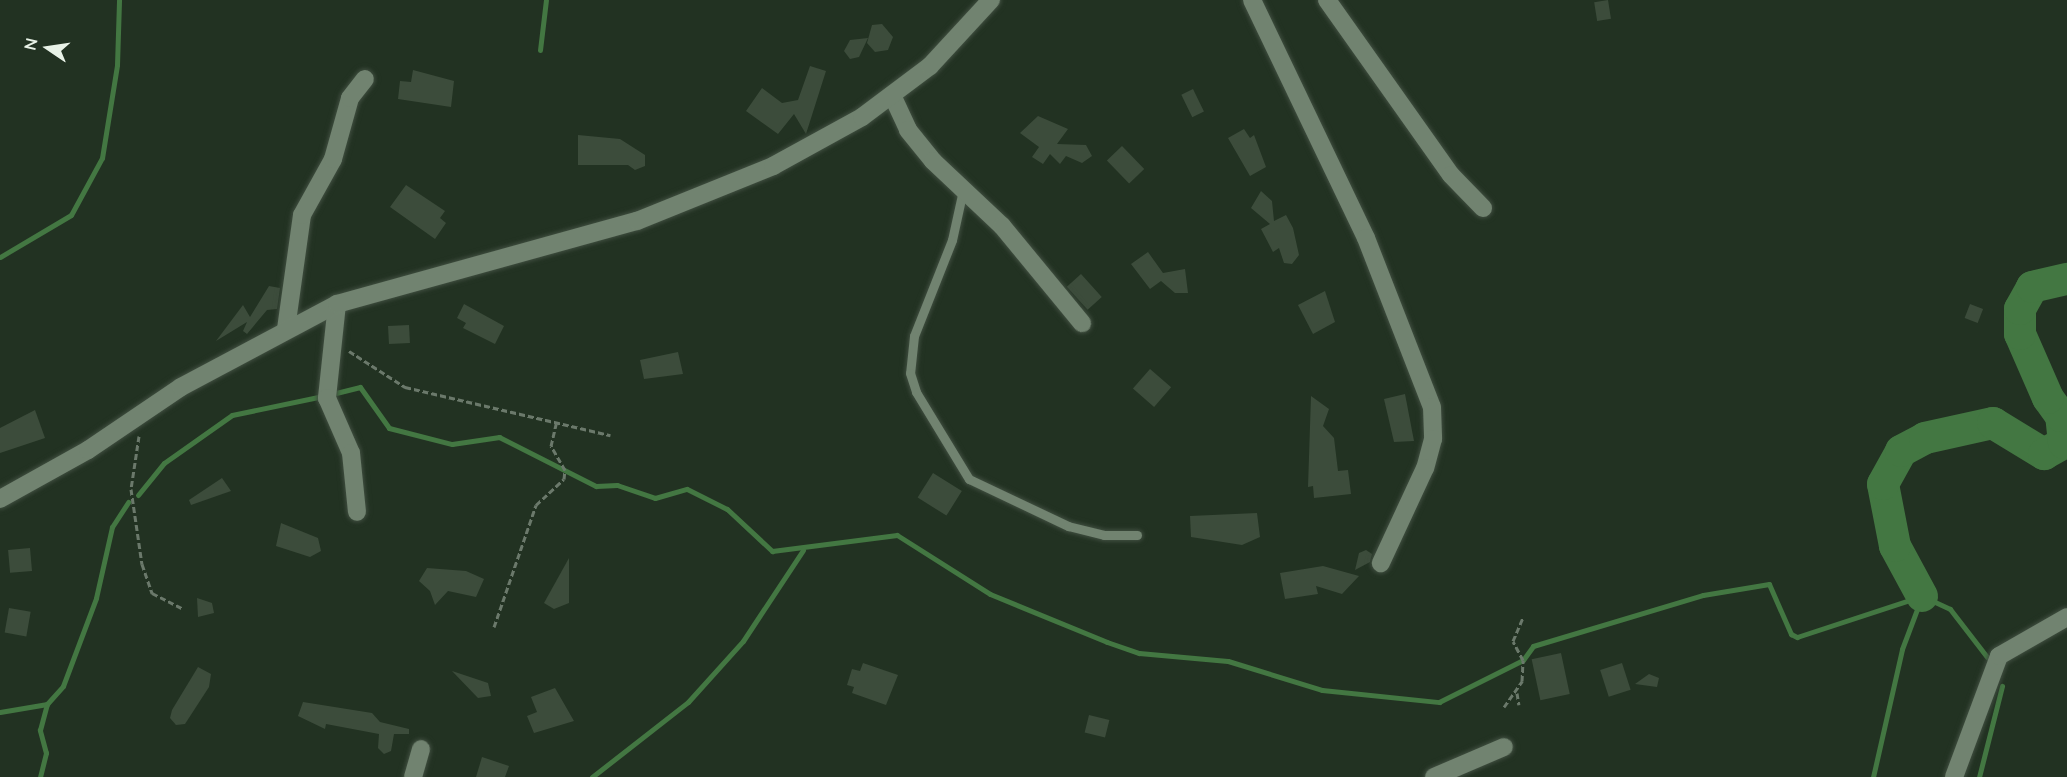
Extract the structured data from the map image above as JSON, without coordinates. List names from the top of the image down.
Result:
{
  "north": "left"
}
